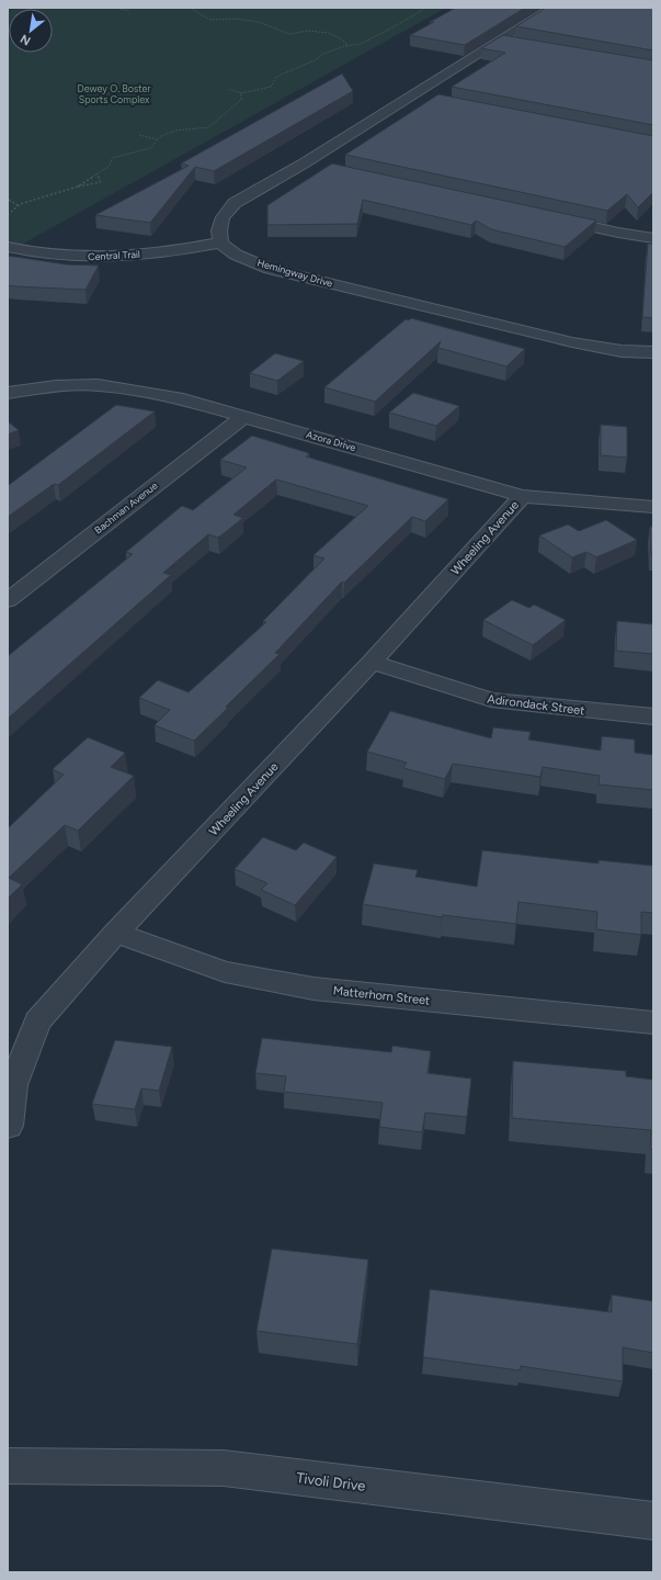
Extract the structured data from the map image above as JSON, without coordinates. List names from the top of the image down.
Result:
{
  "streets": {
    "street": [
      "Central Trail",
      "Hemingway Drive",
      "Azora Drive",
      "Bachman Avenue",
      "Wheeling Avenue",
      "Adirondack Street",
      "Matterhorn Street",
      "Tivoli Drive"
    ]
  },
  "crossings": [
    ["Central Trail", "Hemingway Drive"],
    ["Azora Drive", "Bachman Avenue"],
    ["Azora Drive", "Wheeling Avenue"],
    ["Wheeling Avenue", "Adirondack Street"],
    ["Wheeling Avenue", "Matterhorn Street"]
  ],
  "parks": ["Dewey O. Boster Sports Complex"],
  "north": "bottom left"
}
